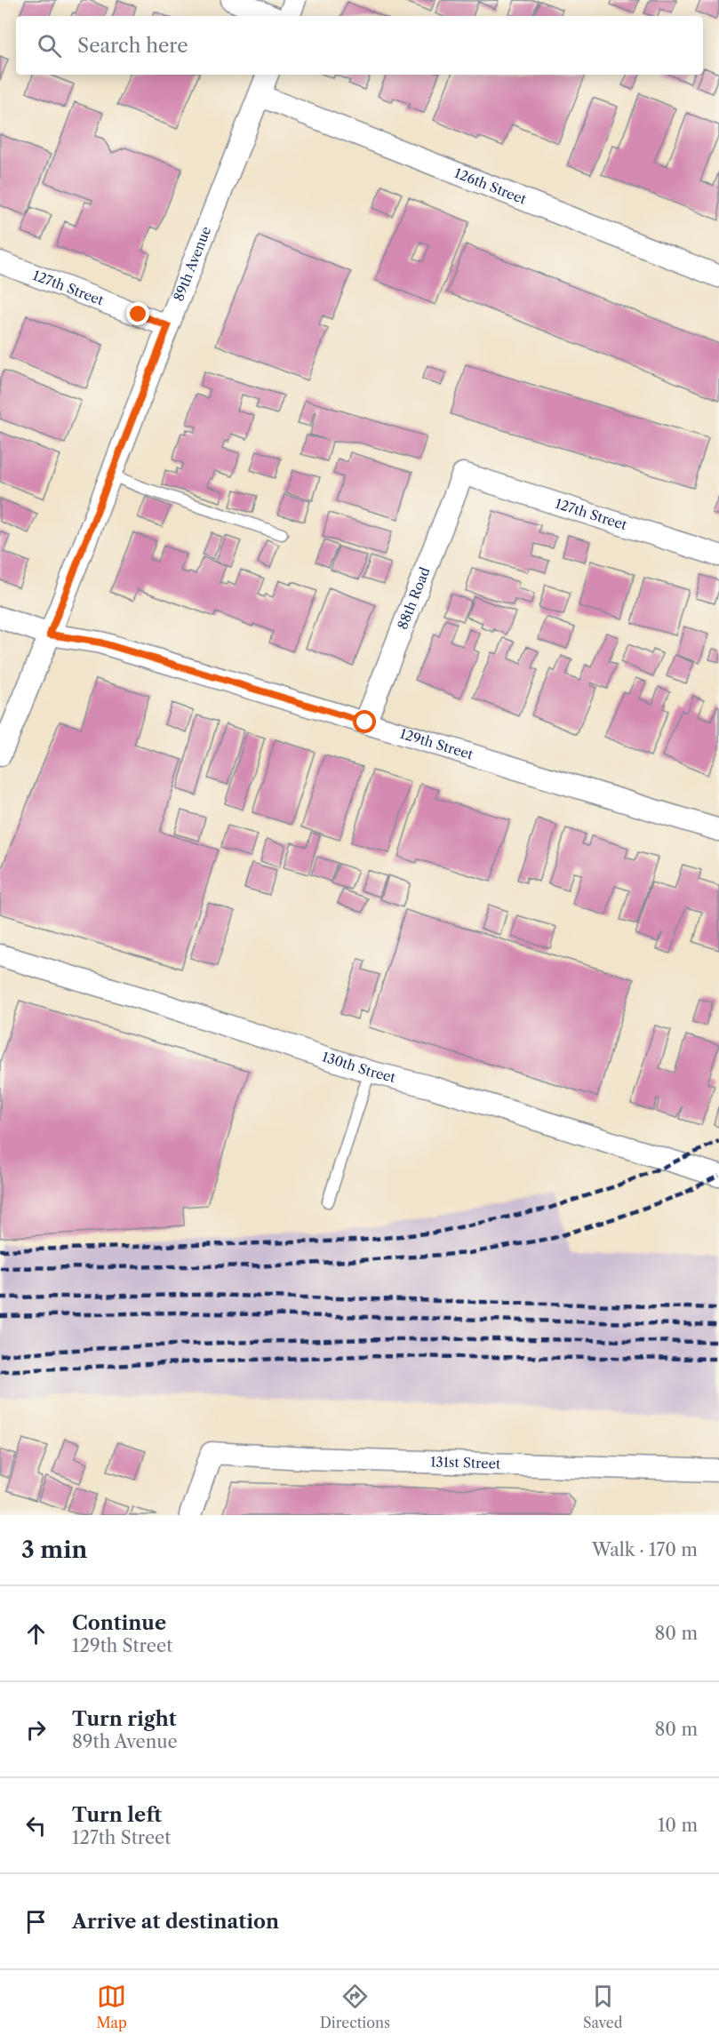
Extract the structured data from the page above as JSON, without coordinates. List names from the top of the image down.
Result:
{
  "streets": {
    "street": [
      "126th Street",
      "89th Avenue",
      "127th Street",
      "88th Road",
      "129th Street",
      "130th Street",
      "131st Street"
    ]
  },
  "crossings": [
    ["126th Street", "89th Avenue"],
    ["89th Avenue", "127th Street"],
    ["89th Avenue", "129th Street"],
    ["127th Street", "88th Road"],
    ["88th Road", "129th Street"]
  ],
  "page": {
    "search": "Search here",
    "heading": ["3 min", "Walk · 170 m"],
    "list": [
      ["Continue", "129th Street", "80 m"],
      ["Turn right", "89th Avenue", "80 m"],
      ["Turn left", "127th Street", "10 m"],
      "Arrive at destination"
    ],
    "nav": ["Map", "Directions", "Saved"]
  }
}
